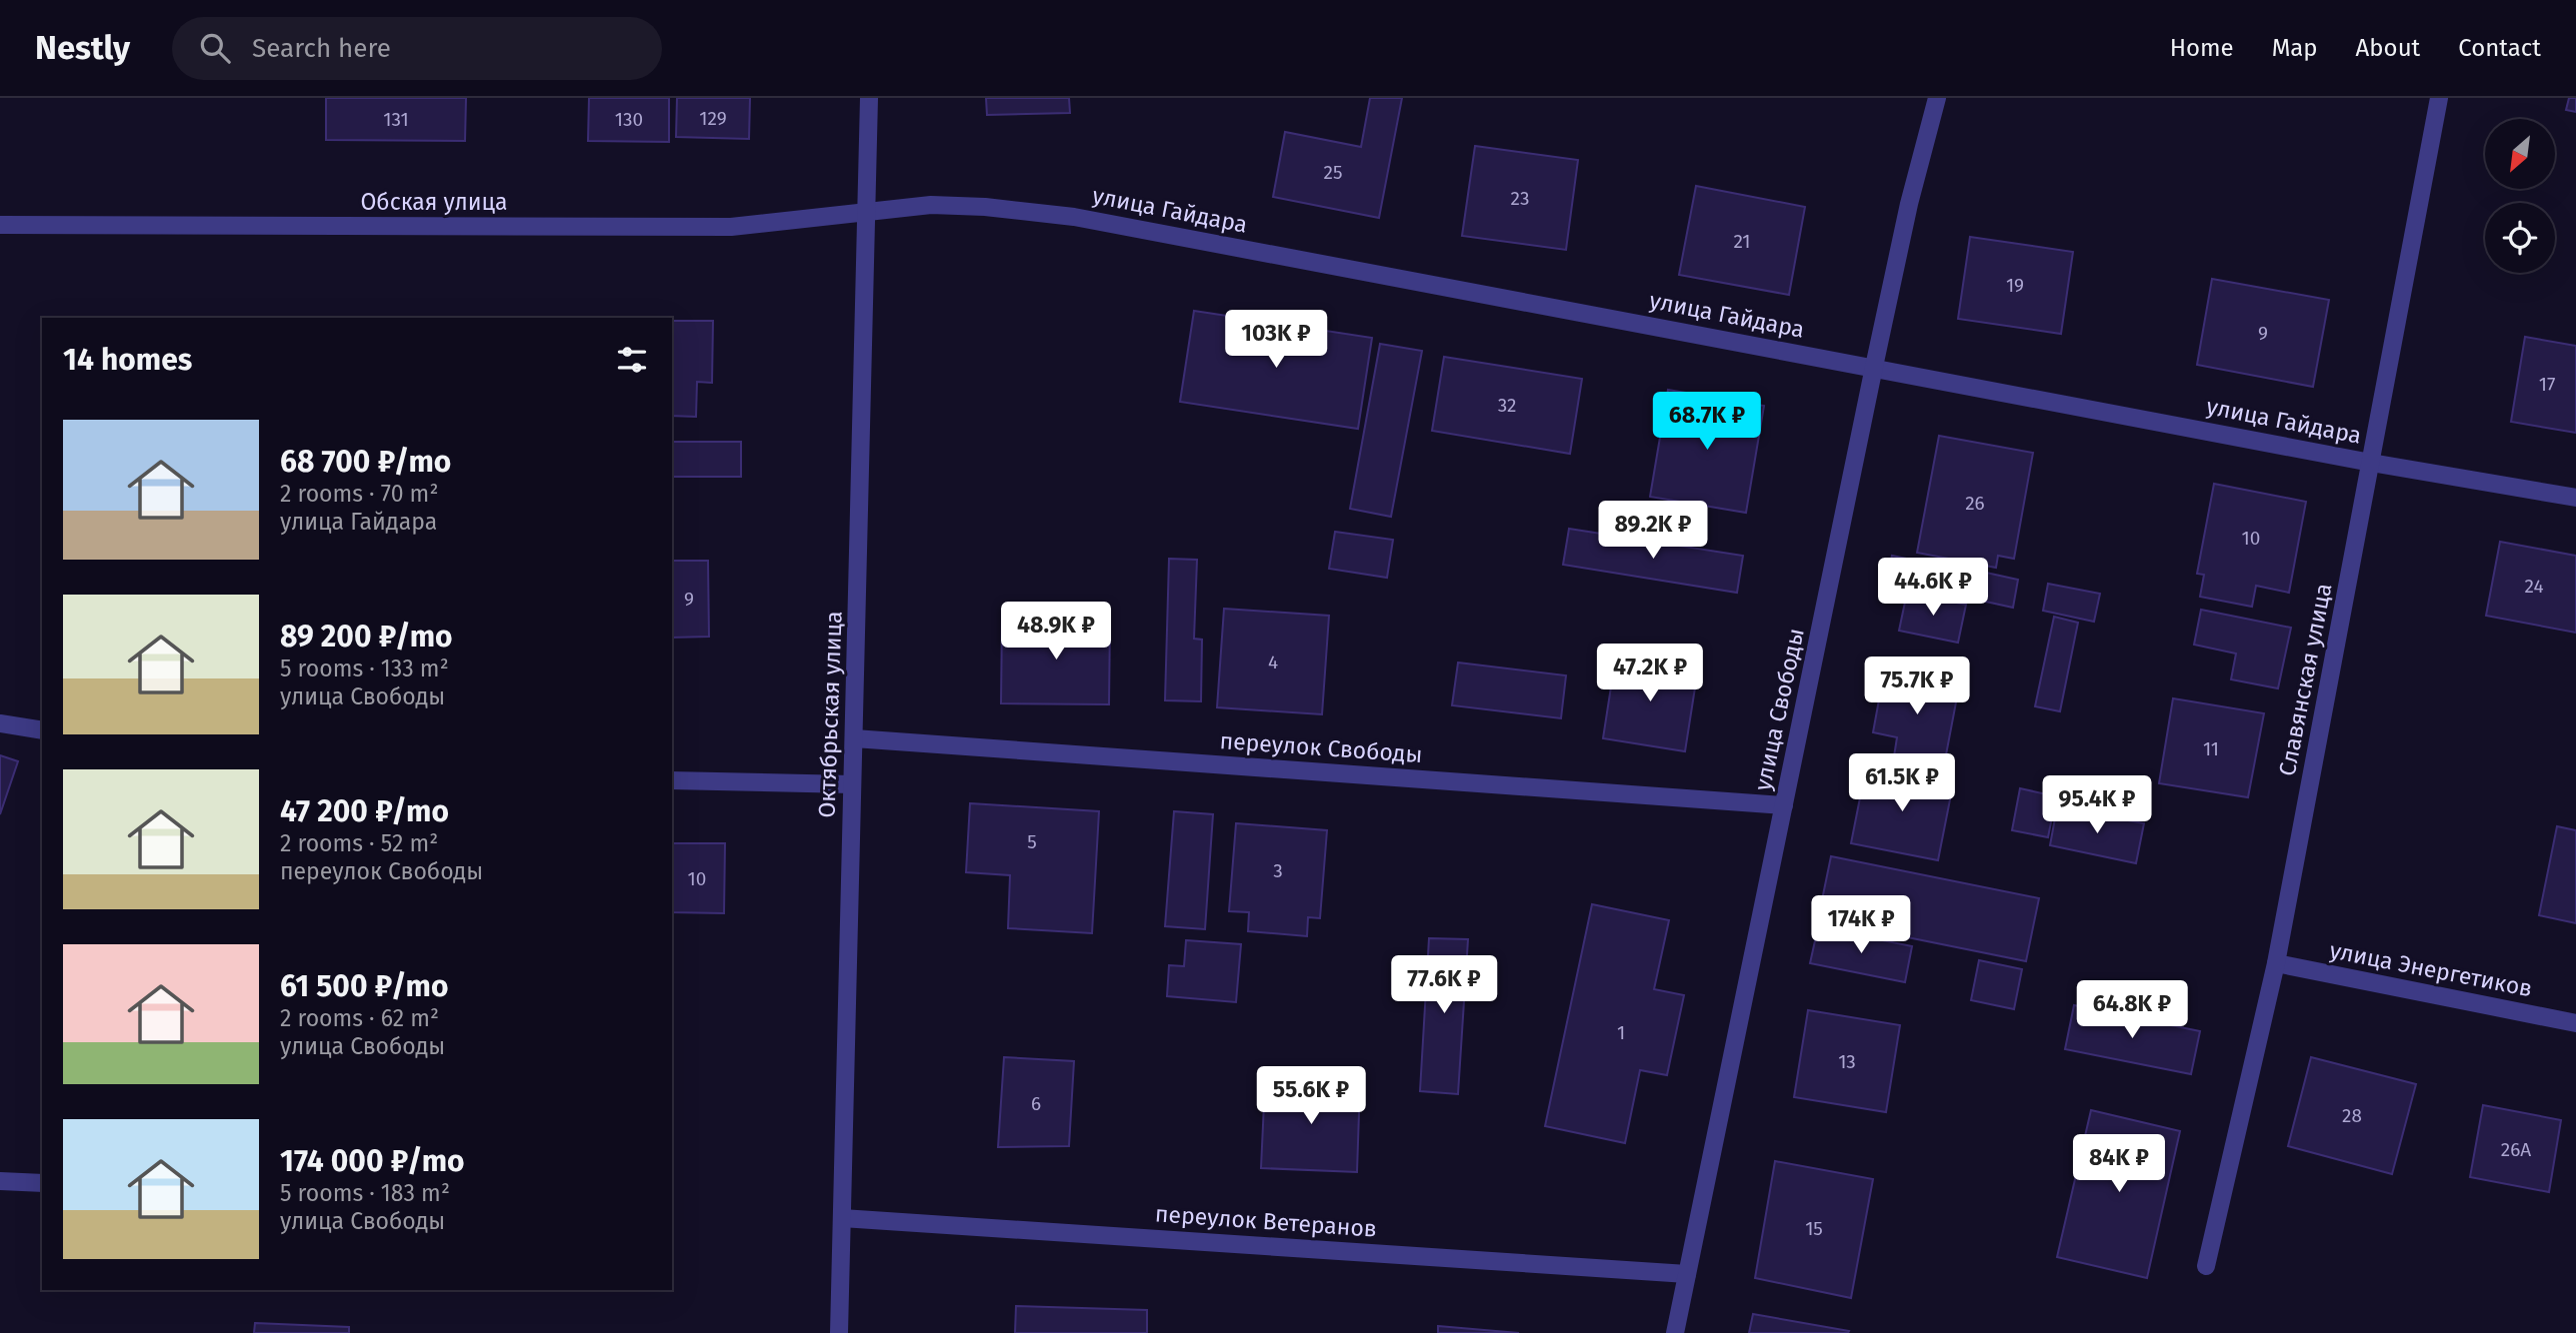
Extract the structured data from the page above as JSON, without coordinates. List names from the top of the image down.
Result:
{
  "streets": {
    "street": [
      "Обская улица",
      "улица Гайдара",
      "Славянская улица",
      "улица Свободы",
      "Октябрьская улица",
      "переулок Свободы",
      "улица Энергетиков",
      "переулок Ветеранов"
    ]
  },
  "crossings": [
    ["Обская улица", "улица Гайдара"],
    ["Обская улица", "Октябрьская улица"],
    ["улица Гайдара", "Славянская улица"],
    ["улица Гайдара", "улица Свободы"],
    ["улица Гайдара", "Октябрьская улица"],
    ["Славянская улица", "улица Энергетиков"],
    ["улица Свободы", "переулок Свободы"],
    ["улица Свободы", "переулок Ветеранов"],
    ["Октябрьская улица", "переулок Свободы"],
    ["Октябрьская улица", "переулок Ветеранов"]
  ],
  "house_numbers": [
    "129",
    "131",
    "130",
    "25",
    "23",
    "21",
    "19",
    "9",
    "17",
    "32",
    "26",
    "10",
    "24",
    "9",
    "4",
    "11",
    "5",
    "3",
    "10",
    "1",
    "13",
    "6",
    "28",
    "26А",
    "15"
  ],
  "north": "bottom left",
  "page": {
    "header": "Nestly",
    "search": "Search here",
    "nav": [
      "Home",
      "Map",
      "About",
      "Contact"
    ],
    "price": [
      "103K ₽",
      "68.7K ₽",
      "89.2K ₽",
      "44.6K ₽",
      "48.9K ₽",
      "47.2K ₽",
      "75.7K ₽",
      "61.5K ₽",
      "95.4K ₽",
      "174K ₽",
      "77.6K ₽",
      "64.8K ₽",
      "55.6K ₽",
      "84K ₽"
    ],
    "heading": "14 homes",
    "list": [
      {
        "name": "68 700 ₽/mo",
        "note": "2 rooms · 70 m² · улица Гайдара"
      },
      {
        "name": "89 200 ₽/mo",
        "note": "5 rooms · 133 m² · улица Свободы"
      },
      {
        "name": "47 200 ₽/mo",
        "note": "2 rooms · 52 m² · переулок Свободы"
      },
      {
        "name": "61 500 ₽/mo",
        "note": "2 rooms · 62 m² · улица Свободы"
      },
      {
        "name": "174 000 ₽/mo",
        "note": "5 rooms · 183 m² · улица Свободы"
      }
    ]
  }
}
